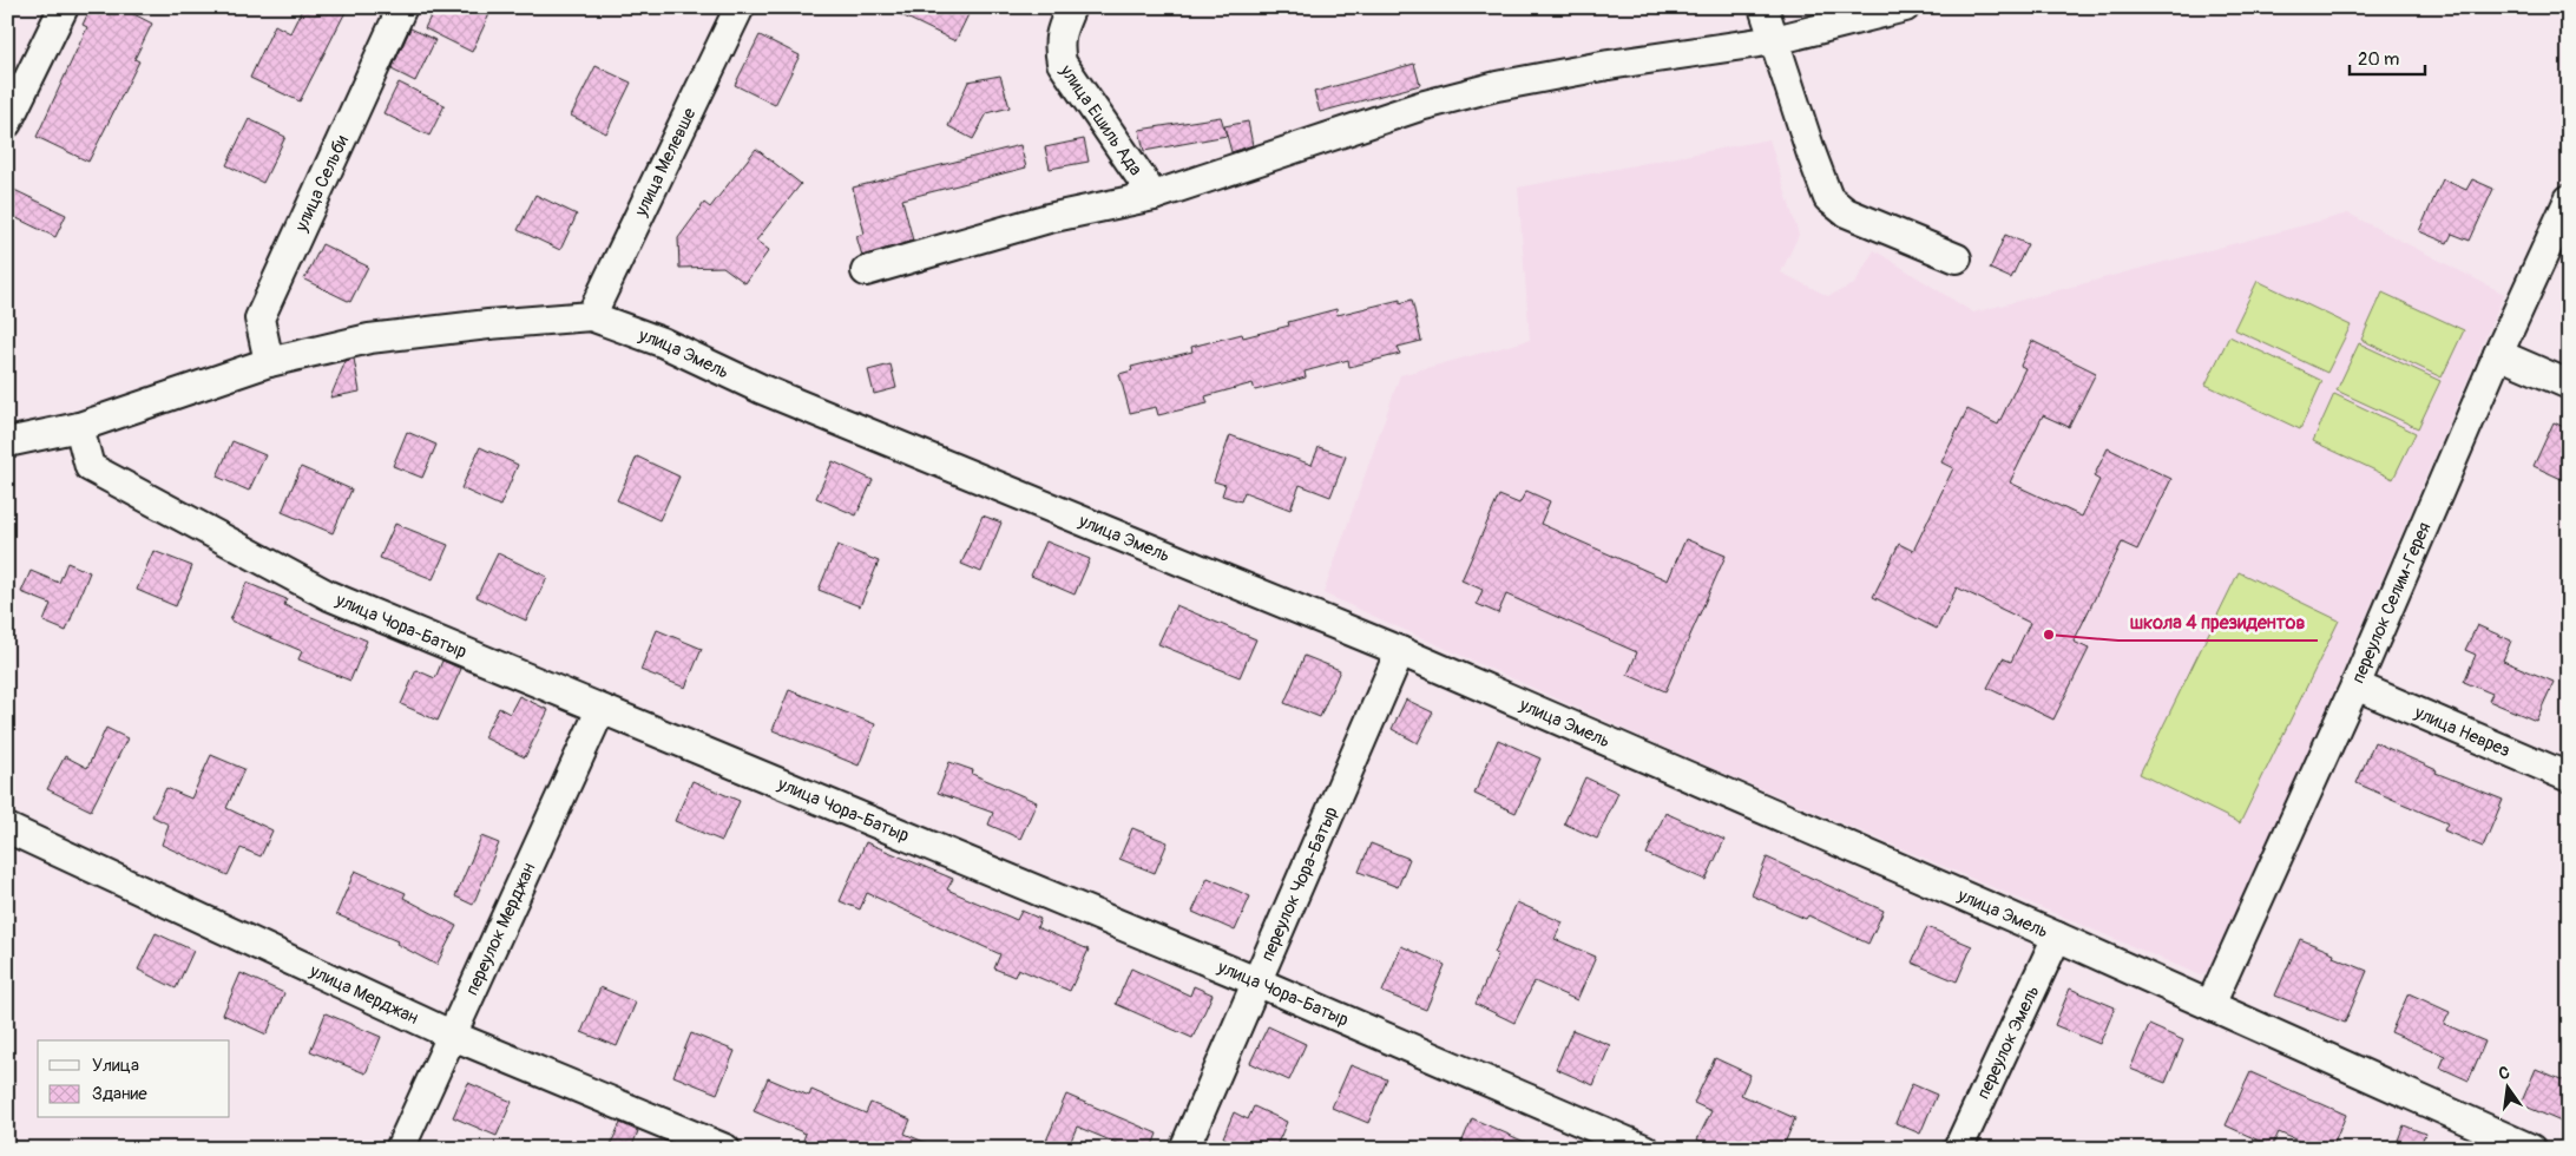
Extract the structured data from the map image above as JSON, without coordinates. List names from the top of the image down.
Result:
{
  "streets": {
    "street": [
      "улица Ешиль Ада",
      "улица Мелевше",
      "улица Сельби",
      "улица Эмель",
      "переулок Селим-Герея",
      "улица Чора-Батыр",
      "улица Неврез",
      "переулок Чора-Батыр",
      "переулок Мерджан",
      "улица Мерджан",
      "переулок Эмель"
    ]
  },
  "crossings": [
    ["улица Мелевше", "улица Эмель"],
    ["улица Эмель", "переулок Селим-Герея"],
    ["улица Эмель", "переулок Чора-Батыр"],
    ["улица Эмель", "переулок Эмель"],
    ["переулок Селим-Герея", "улица Неврез"],
    ["улица Чора-Батыр", "переулок Чора-Батыр"],
    ["улица Чора-Батыр", "переулок Мерджан"],
    ["переулок Мерджан", "улица Мерджан"]
  ],
  "places": ["школа 4 президентов"],
  "legend": ["Улица", "Здание"],
  "scale_bar": "20 m",
  "north": "top"
}
